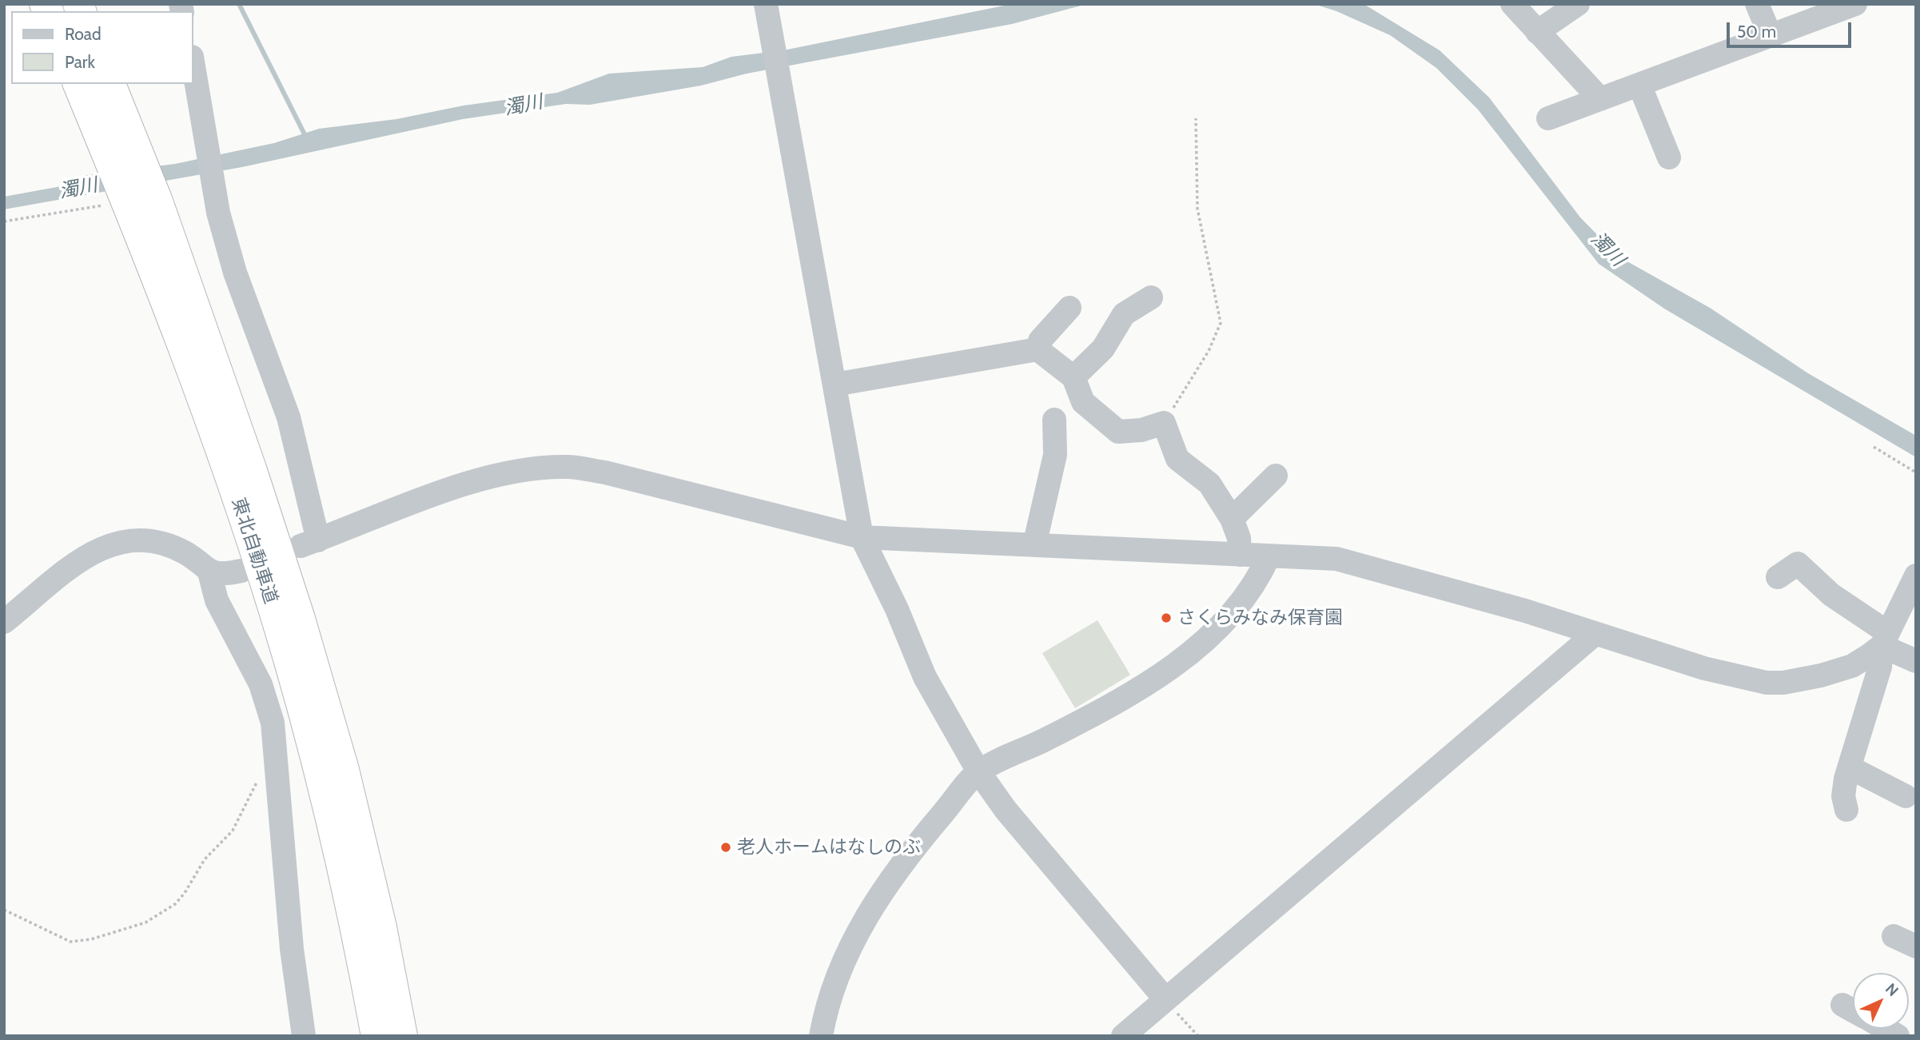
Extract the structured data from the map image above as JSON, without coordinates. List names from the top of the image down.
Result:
{
  "streets": {
    "highway": ["東北自動車道"]
  },
  "water": ["濁川"],
  "places": ["さくらみなみ保育園", "老人ホームはなしのぶ"],
  "legend": ["Road", "Park"],
  "scale_bar": "50 m",
  "north": "top right"
}
